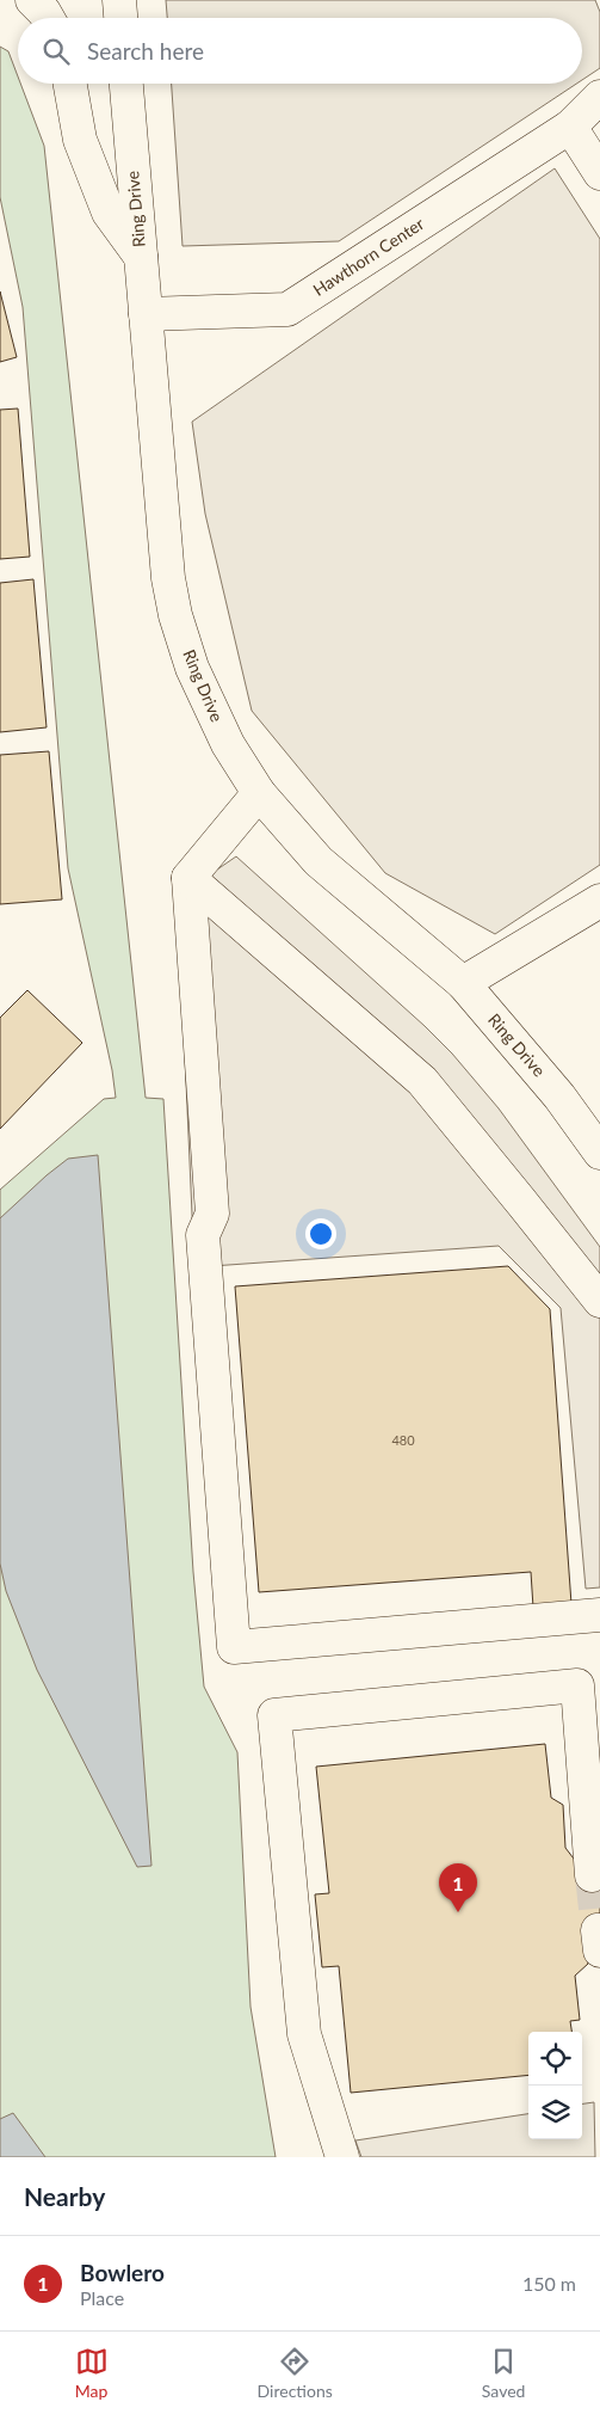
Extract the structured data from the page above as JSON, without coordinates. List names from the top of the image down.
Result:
{
  "streets": {
    "street": ["Ring Drive", "Hawthorn Center"]
  },
  "crossings": [
    ["Ring Drive", "Hawthorn Center"]
  ],
  "house_numbers": ["480"],
  "page": {
    "search": "Search here",
    "pins": "1",
    "heading": "Nearby",
    "list": [
      {
        "mark": "1",
        "name": "Bowlero",
        "note": "Place",
        "value": "150 m"
      }
    ],
    "nav": ["Map", "Directions", "Saved"]
  }
}
